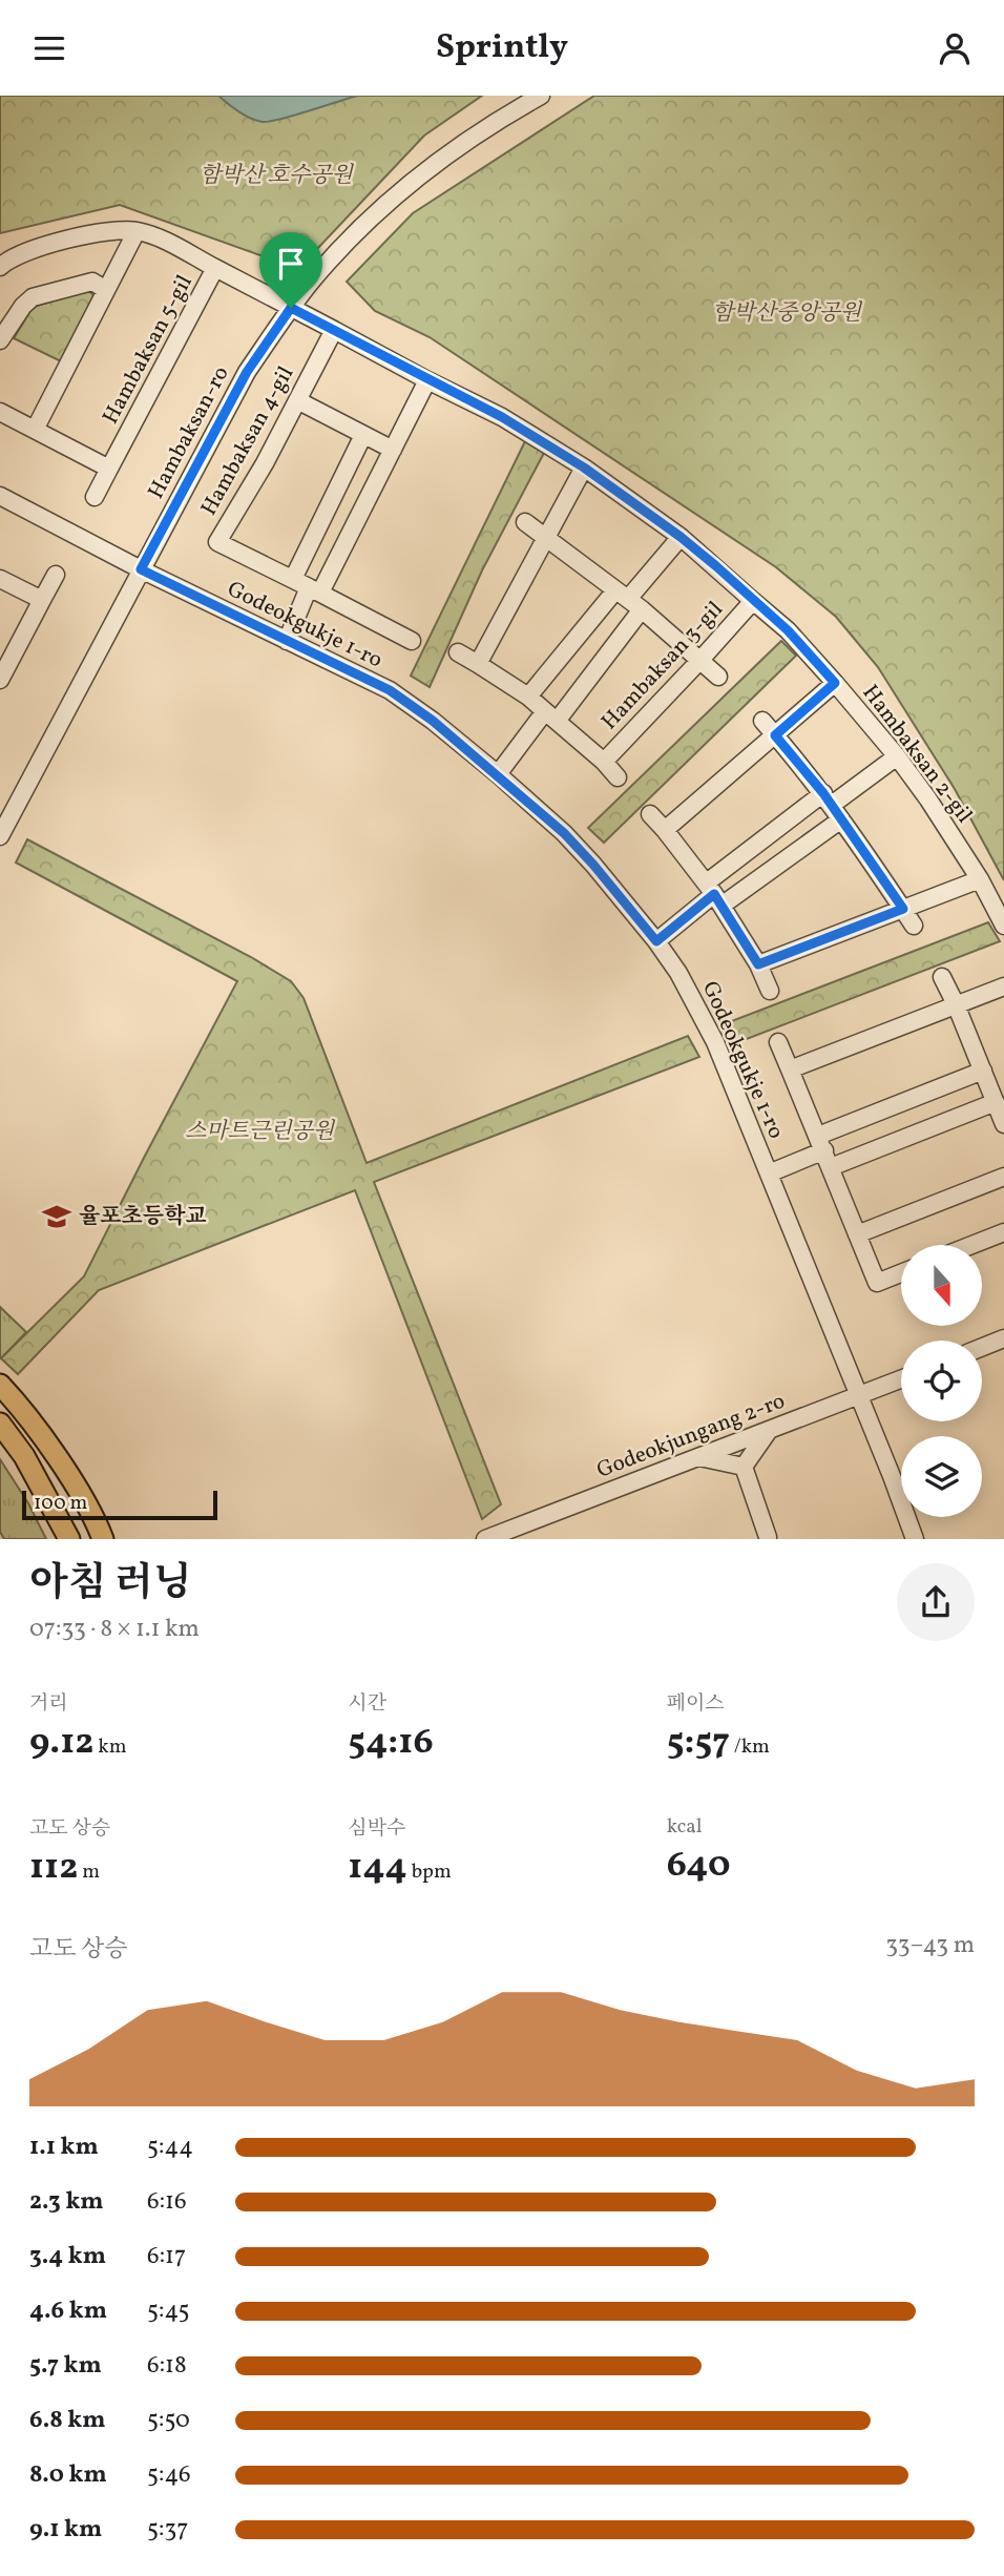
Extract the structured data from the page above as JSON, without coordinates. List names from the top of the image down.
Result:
{
  "streets": {
    "street": [
      "Hambaksan 5-gil",
      "Hambaksan-ro",
      "Hambaksan 4-gil",
      "Godeokgukje 1-ro",
      "Hambaksan 3-gil",
      "Hambaksan 2-gil",
      "Godeokjungang 2-ro"
    ]
  },
  "crossings": [
    ["Hambaksan-ro", "Godeokgukje 1-ro"],
    ["Godeokgukje 1-ro", "Godeokjungang 2-ro"]
  ],
  "parks": ["함박산 호수공원", "함박산중앙공원", "스마트근린공원"],
  "places": {
    "school or university": ["율포초등학교"]
  },
  "scale_bar": "100 m",
  "north": "bottom",
  "page": {
    "header": "Sprintly",
    "scale": "100 m",
    "heading": ["아침 러닝", "07:33 · 8 × 1.1 km"],
    "stats": [
      ["거리", "9.12 km"],
      ["시간", "54:16"],
      ["페이스", "5:57 /km"],
      ["고도 상승", "112 m"],
      ["심박수", "144 bpm"],
      ["kcal", "640"]
    ],
    "chart": ["고도 상승", "33–43 m"],
    "list": [
      {
        "name": "1.1 km",
        "note": "5:44"
      },
      {
        "name": "2.3 km",
        "note": "6:16"
      },
      {
        "name": "3.4 km",
        "note": "6:17"
      },
      {
        "name": "4.6 km",
        "note": "5:45"
      },
      {
        "name": "5.7 km",
        "note": "6:18"
      },
      {
        "name": "6.8 km",
        "note": "5:50"
      },
      {
        "name": "8.0 km",
        "note": "5:46"
      },
      {
        "name": "9.1 km",
        "note": "5:37"
      }
    ]
  }
}
